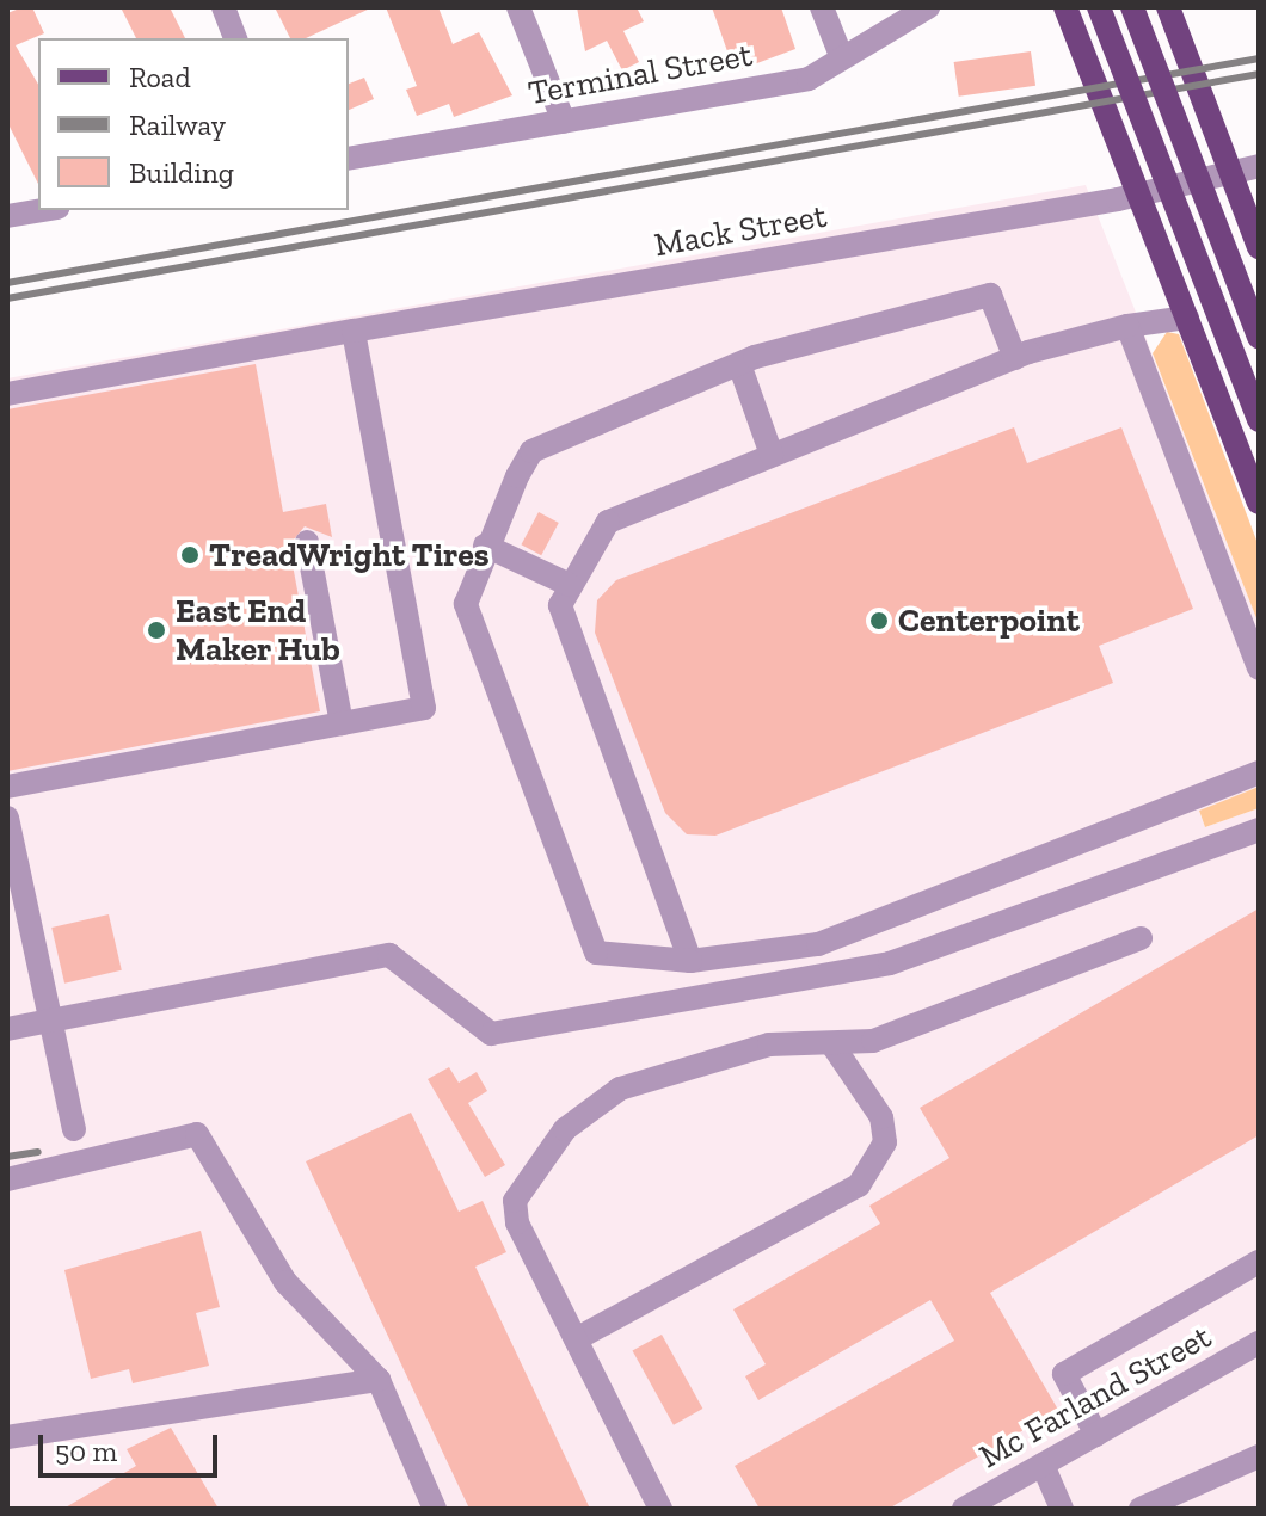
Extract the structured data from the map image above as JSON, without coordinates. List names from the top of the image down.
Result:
{
  "streets": {
    "street": ["Terminal Street", "Mack Street", "Mc Farland Street"]
  },
  "places": ["TreadWright Tires", "Centerpoint", "East End Maker Hub"],
  "legend": ["Road", "Railway", "Building"],
  "scale_bar": "50 m"
}
